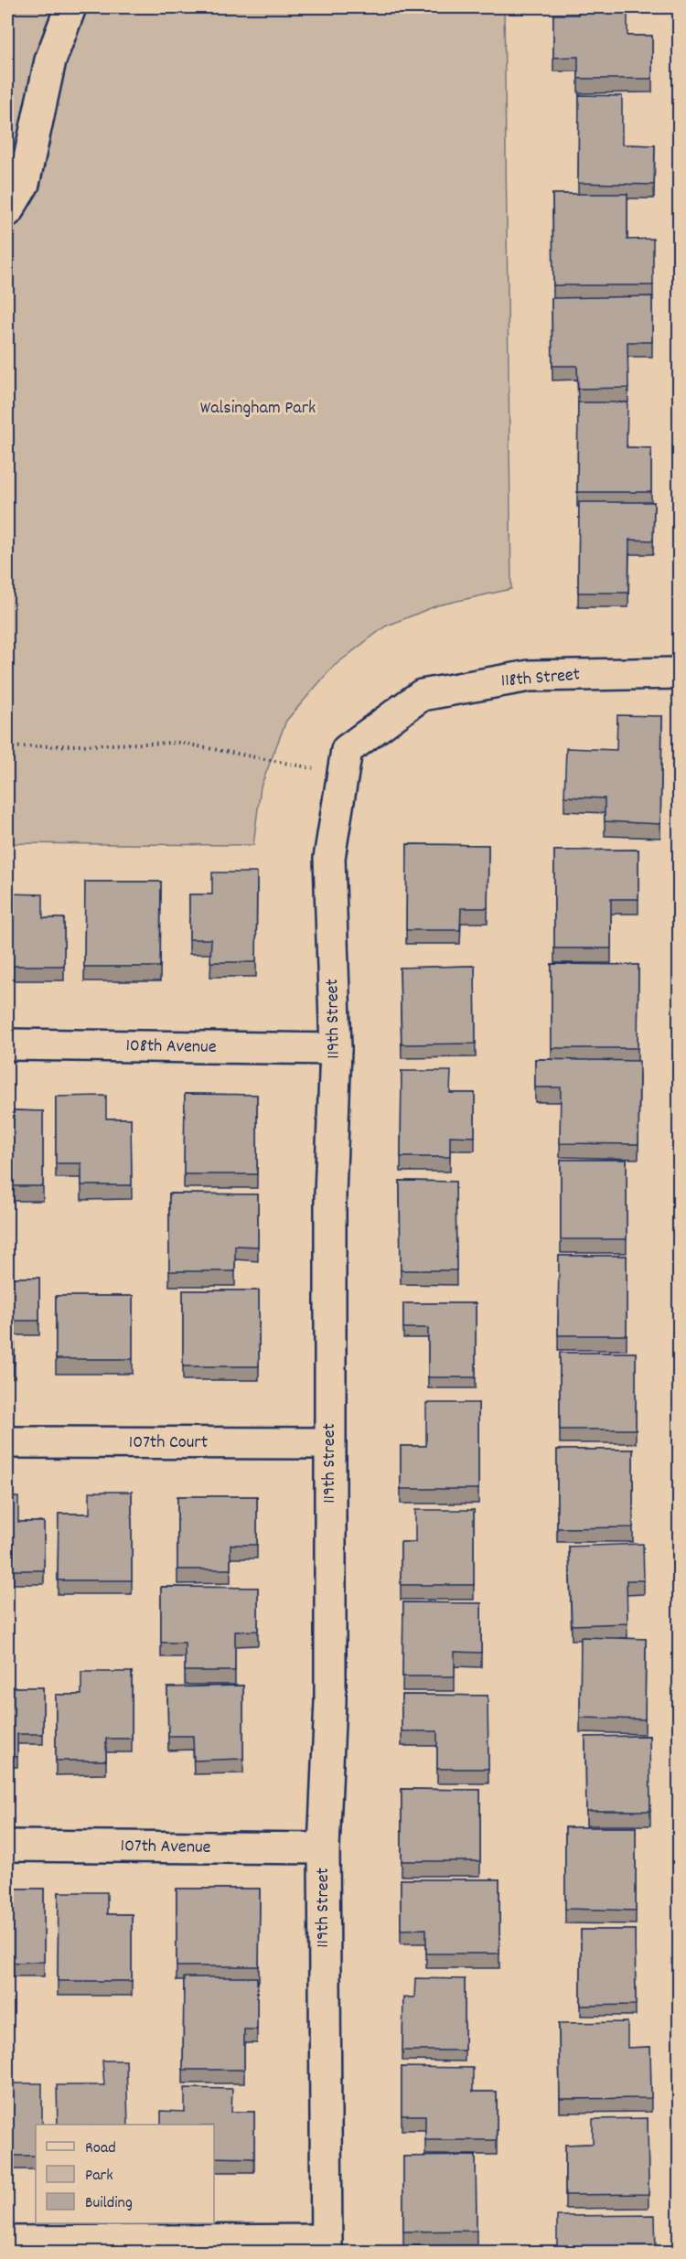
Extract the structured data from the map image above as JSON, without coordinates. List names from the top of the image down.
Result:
{
  "streets": {
    "street": [
      "118th Street",
      "119th Street",
      "108th Avenue",
      "107th Court",
      "107th Avenue"
    ]
  },
  "crossings": [
    ["118th Street", "119th Street"],
    ["119th Street", "108th Avenue"],
    ["119th Street", "107th Court"],
    ["119th Street", "107th Avenue"]
  ],
  "parks": ["Walsingham Park"],
  "legend": ["Road", "Park", "Building"]
}
